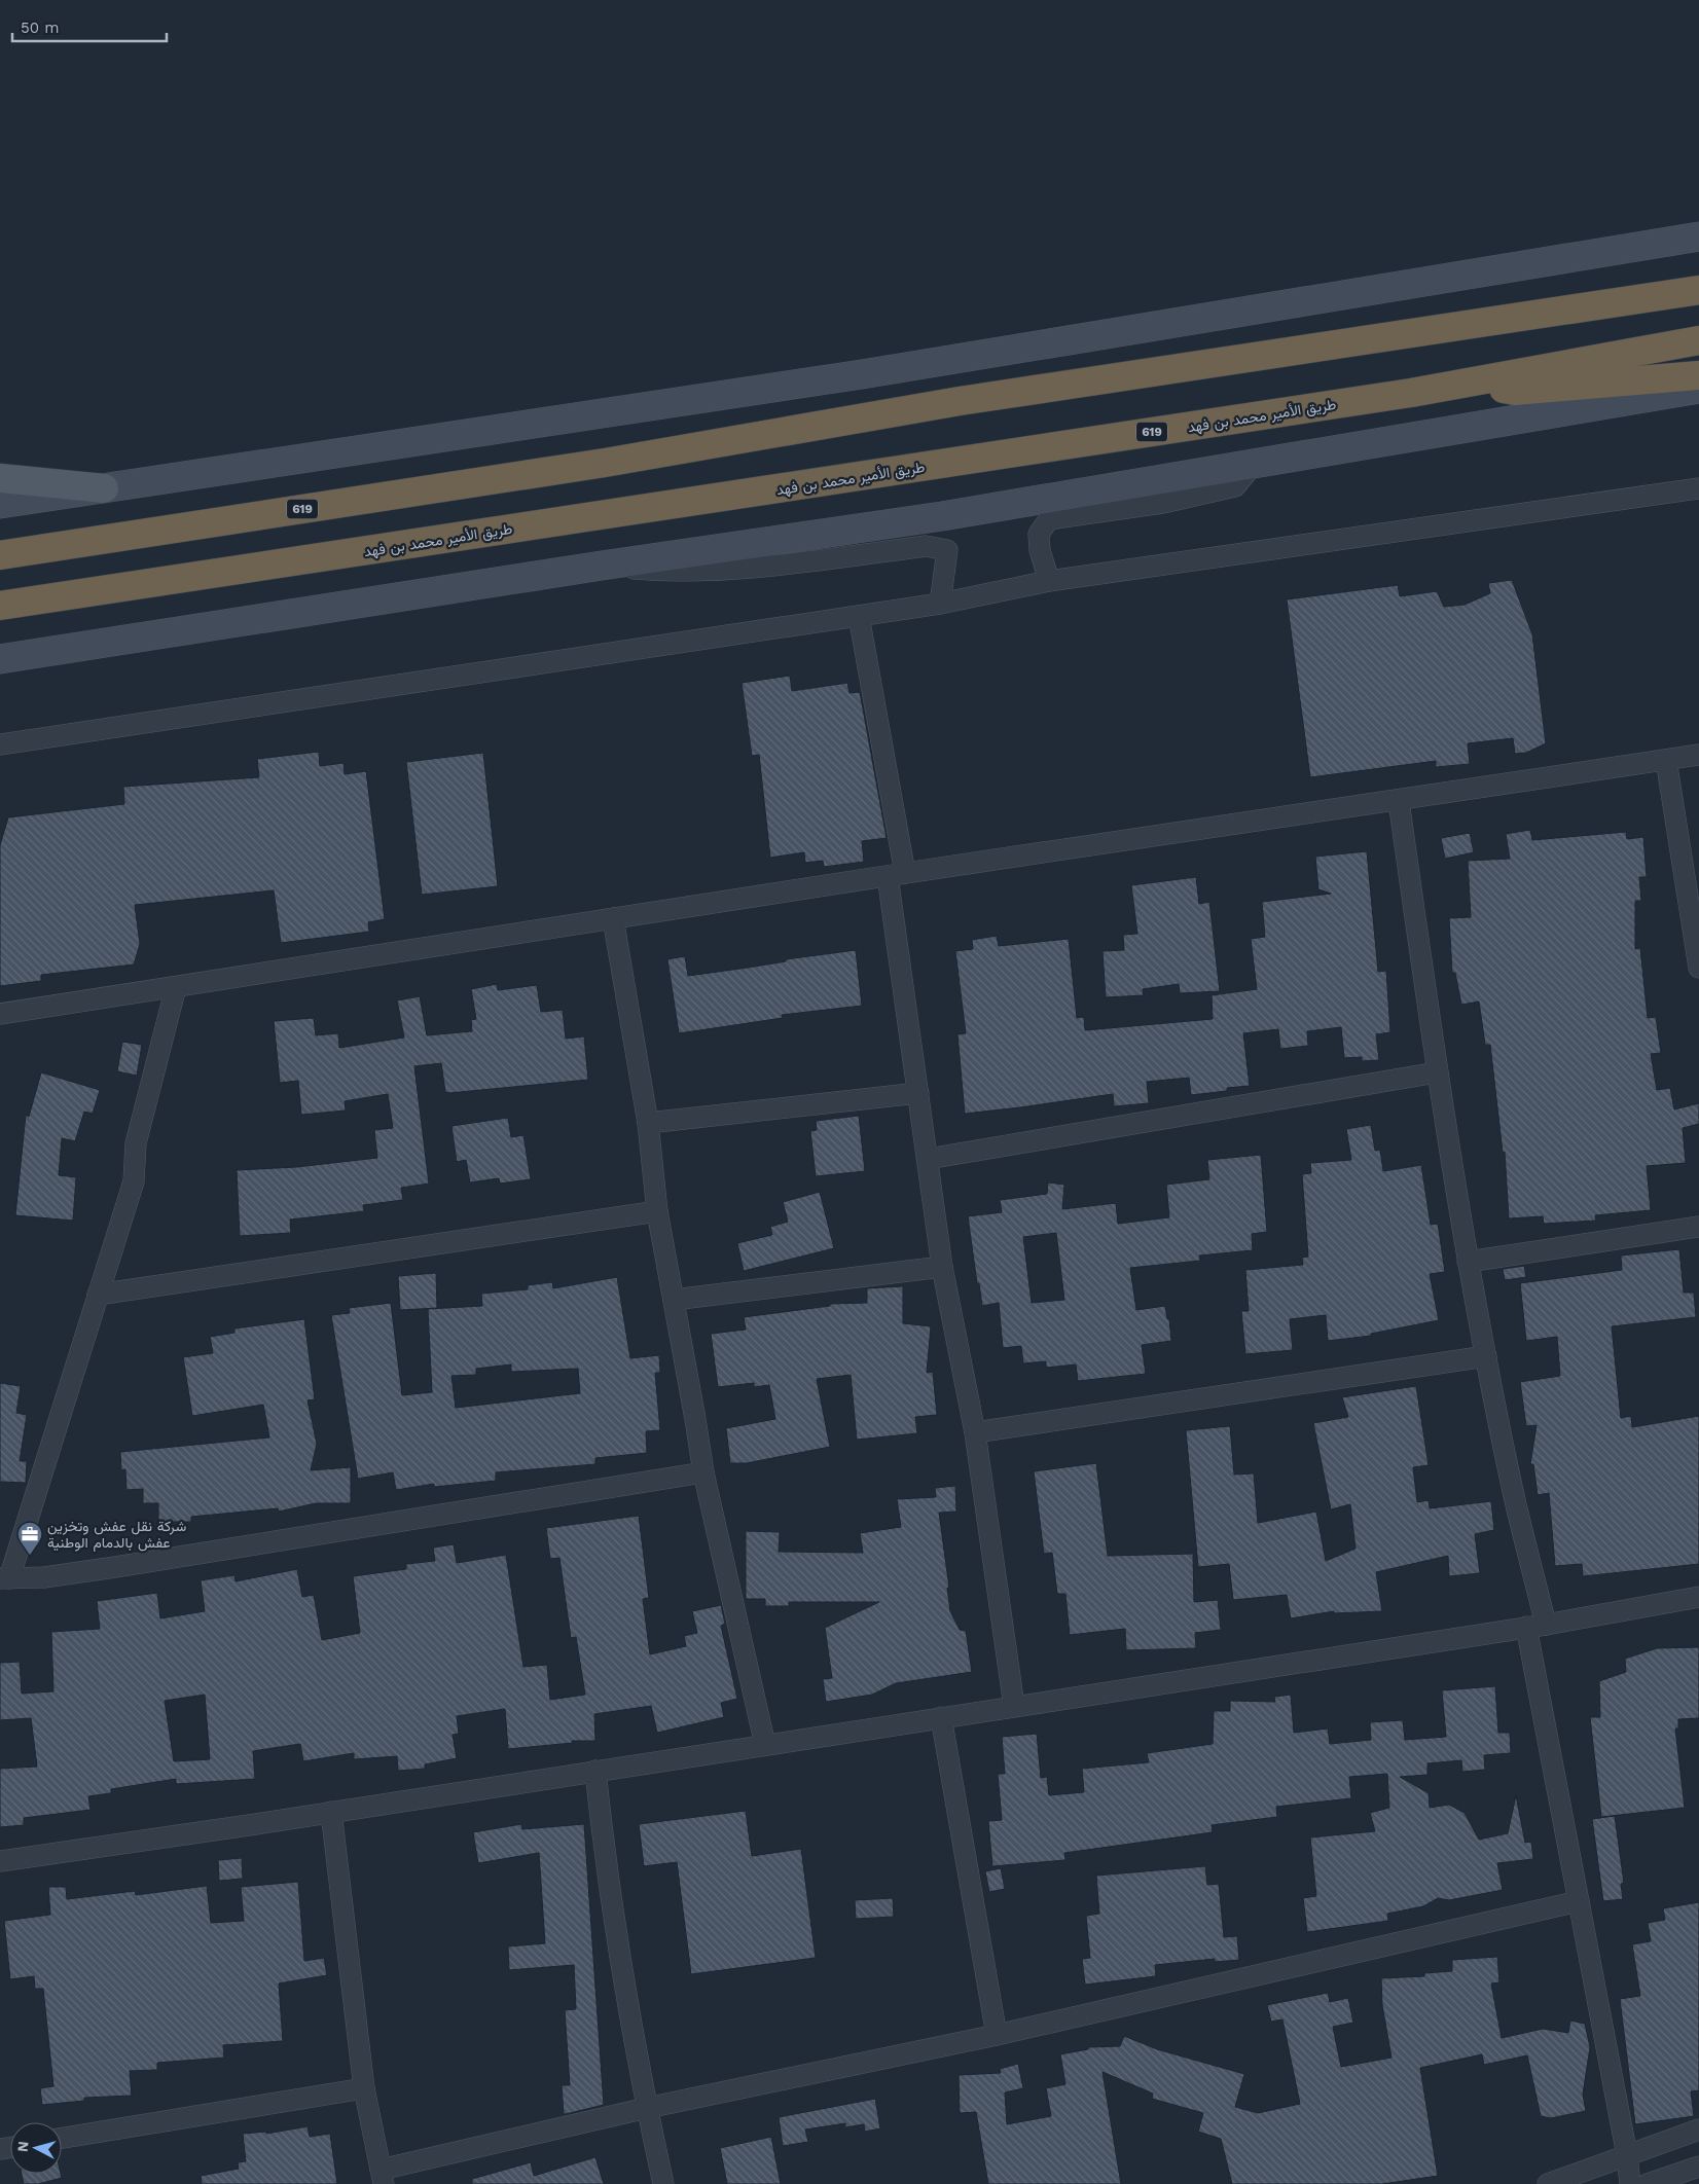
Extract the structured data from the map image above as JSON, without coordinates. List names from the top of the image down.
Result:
{
  "streets": {
    "highway": ["طريق الأمير محمد بن فهد", "619"]
  },
  "places": {
    "office": ["شركة نقل عفش وتخزين عفش بالدمام الوطنية"]
  },
  "scale_bar": "50 m",
  "north": "left"
}
